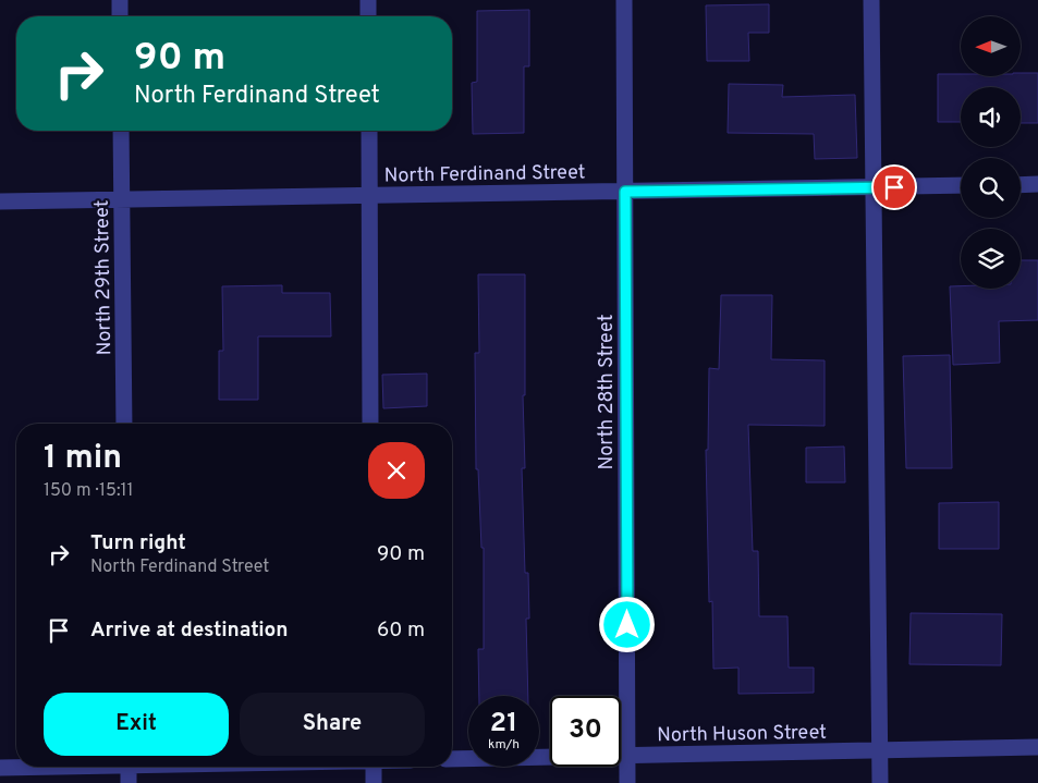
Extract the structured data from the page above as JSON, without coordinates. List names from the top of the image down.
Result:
{
  "streets": {
    "street": [
      "North Ferdinand Street",
      "North 29th Street",
      "North 28th Street",
      "North Huson Street"
    ]
  },
  "crossings": [
    ["North Ferdinand Street", "North 29th Street"],
    ["North Ferdinand Street", "North 28th Street"],
    ["North 28th Street", "North Huson Street"]
  ],
  "north": "left",
  "page": {
    "turn": ["90 m", "North Ferdinand Street"],
    "heading": ["1 min", "150 m · 15:11"],
    "list": [
      {
        "name": "Turn right",
        "note": "North Ferdinand Street",
        "value": "90 m"
      },
      {
        "name": "Arrive at destination",
        "value": "60 m"
      }
    ],
    "buttons": ["Exit", "Share"],
    "speed": "21 km/h",
    "limit": "30"
  }
}
